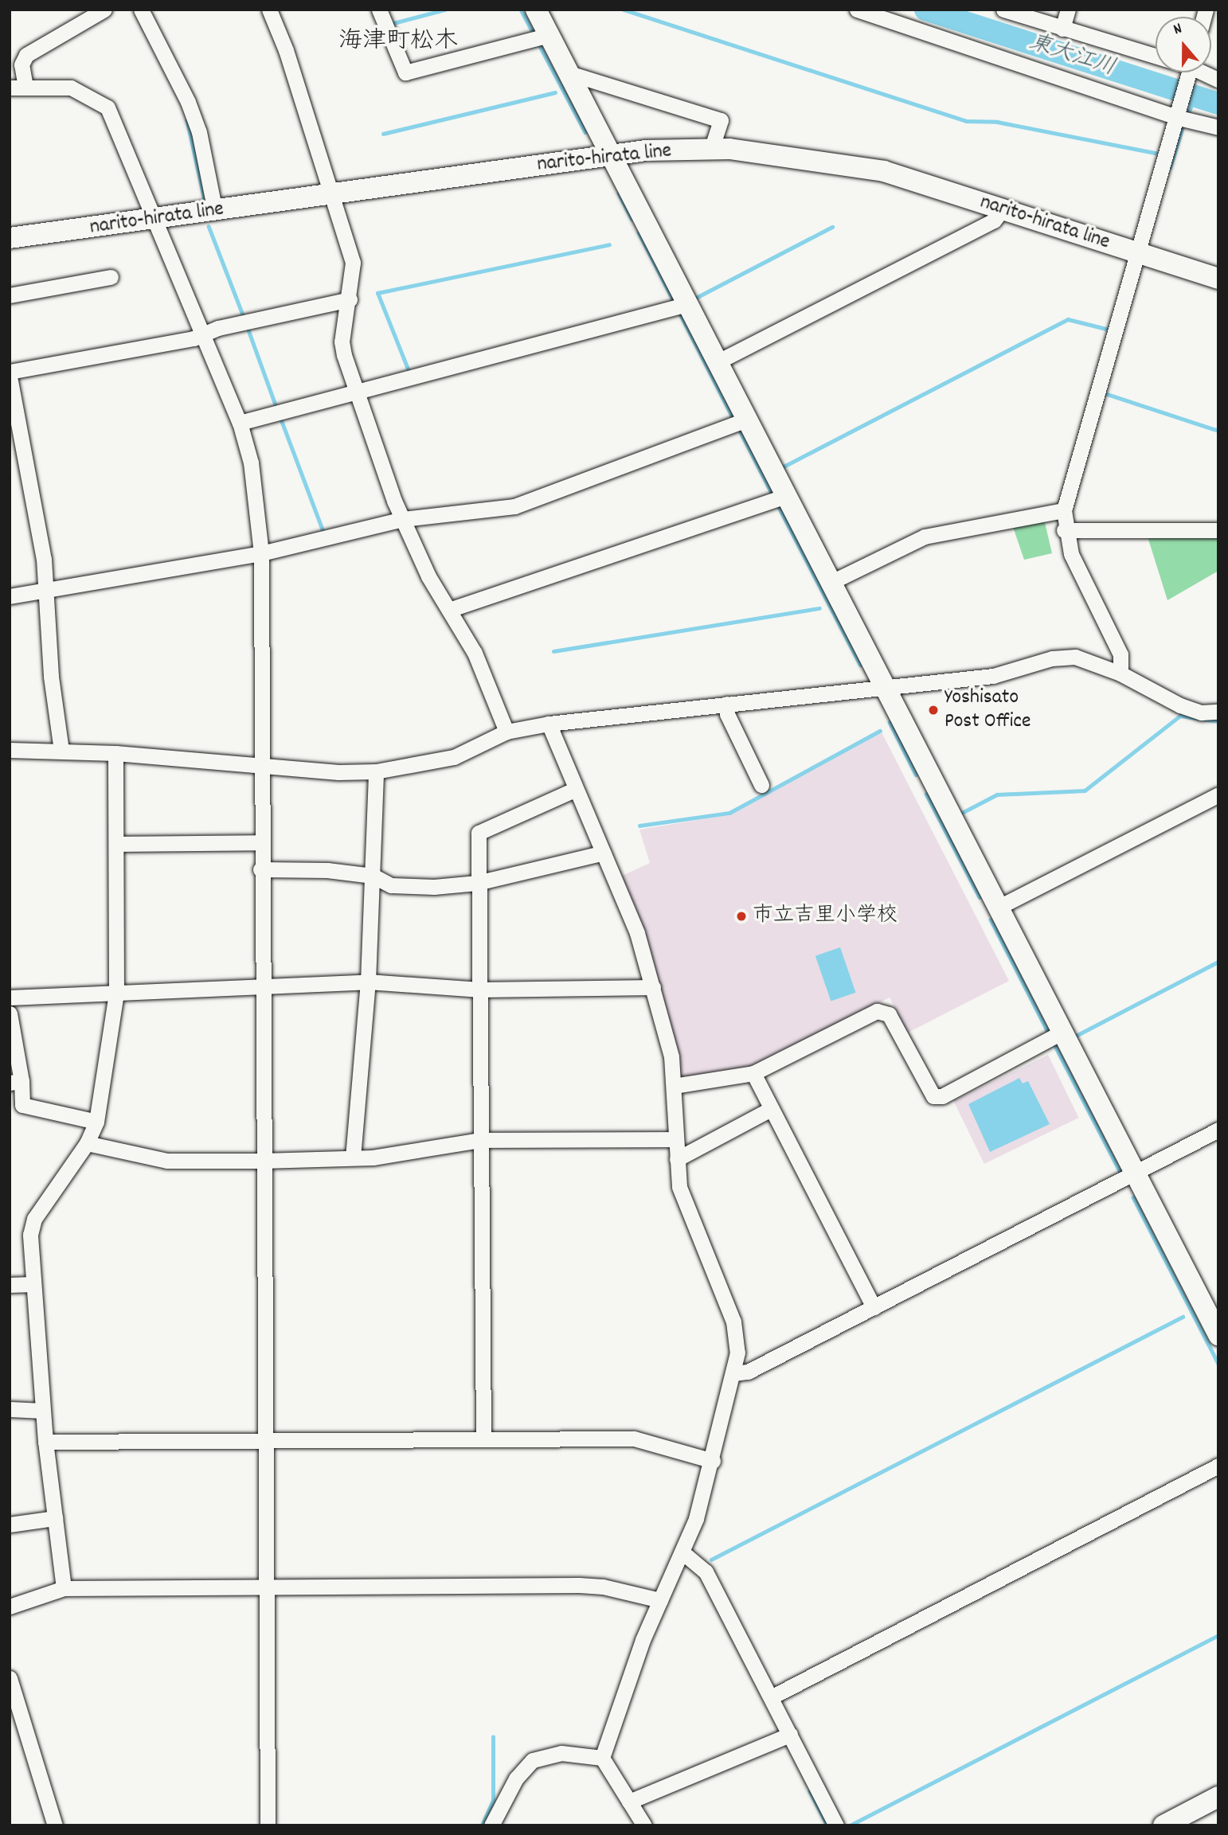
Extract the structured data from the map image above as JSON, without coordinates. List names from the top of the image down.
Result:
{
  "streets": {
    "street": ["narito-hirata line"]
  },
  "districts": ["海津町松木"],
  "water": ["東大江川"],
  "places": ["Yoshisato Post Office", "市立吉里小学校"],
  "north": "top"
}
